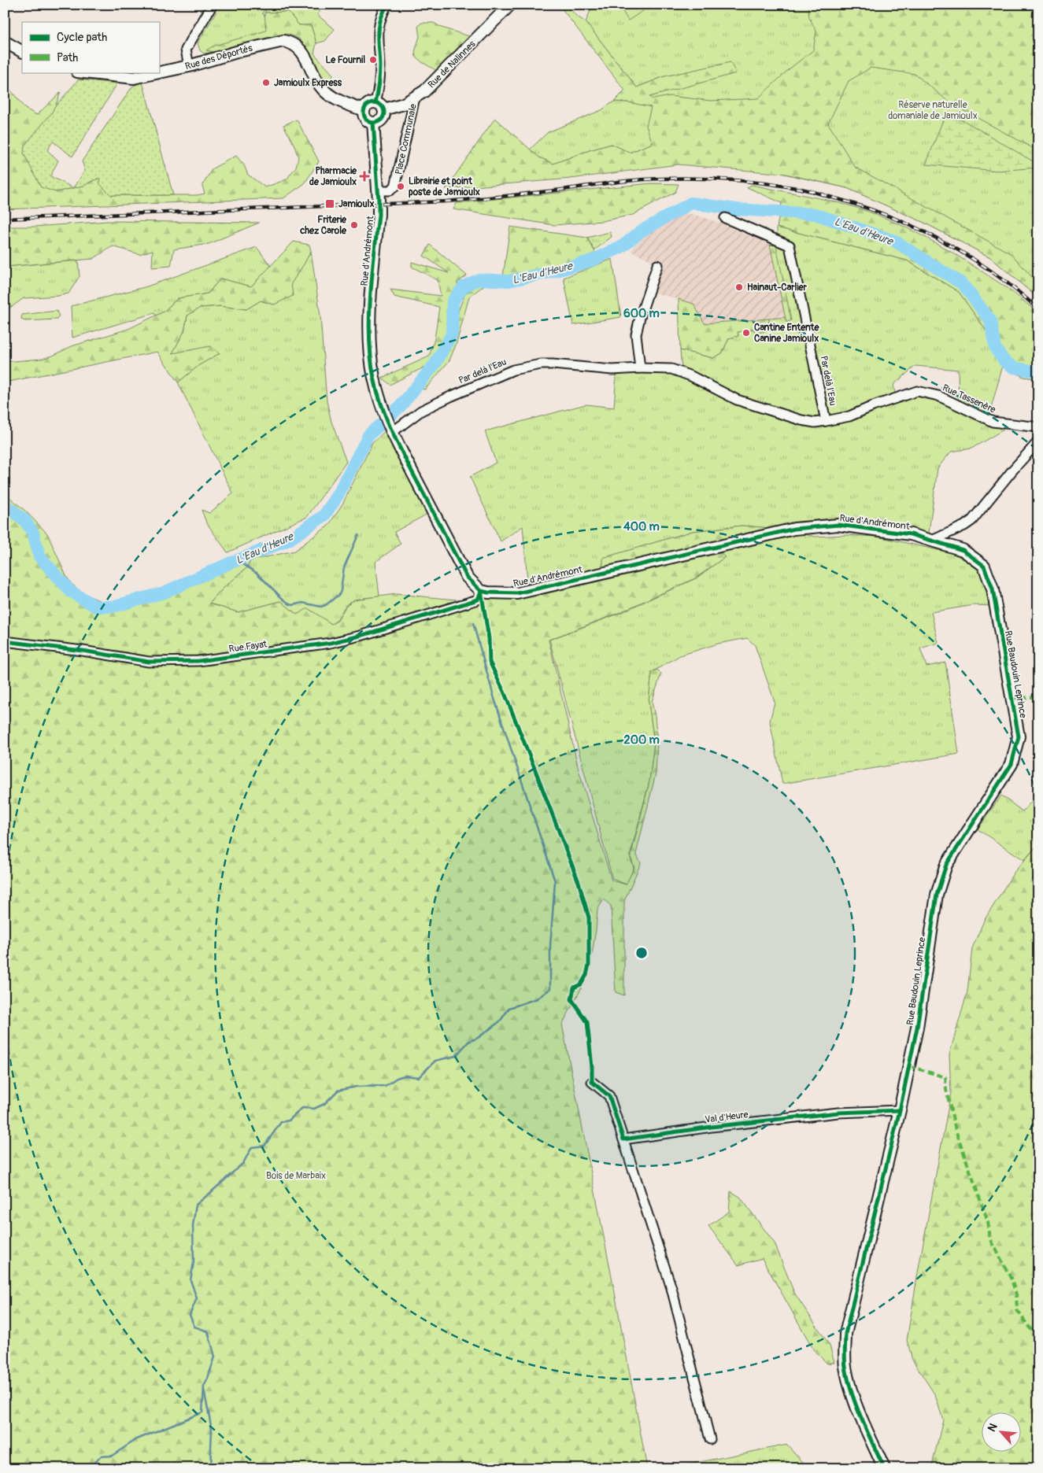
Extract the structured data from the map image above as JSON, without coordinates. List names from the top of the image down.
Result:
{
  "streets": {
    "street": [
      "Rue des Déportés",
      "Rue de Nalinnes",
      "Place Communale",
      "Rue d'Andrémont",
      "Par delà l'Eau",
      "Rue Tassenère",
      "Rue Fayat",
      "Rue Baudouin Leprince",
      "Val d'Heure"
    ]
  },
  "crossings": [
    ["Rue des Déportés", "Rue de Nalinnes"],
    ["Rue de Nalinnes", "Place Communale"],
    ["Place Communale", "Rue d'Andrémont"],
    ["Rue d'Andrémont", "Par delà l'Eau"],
    ["Rue d'Andrémont", "Rue Fayat"],
    ["Rue d'Andrémont", "Rue Baudouin Leprince"],
    ["Par delà l'Eau", "Rue Tassenère"],
    ["Rue Baudouin Leprince", "Val d'Heure"]
  ],
  "water": ["L'Eau d'Heure"],
  "parks": ["Réserve naturelle domaniale de Jamioulx", "Bois de Marbaix"],
  "places": {
    "other": [
      "Le Fournil",
      "Jamioulx Express",
      "Librairie et point poste de Jamioulx",
      "Friterie chez Carole",
      "Hainaut-Carlier",
      "Cantine Entente Canine Jamioulx"
    ],
    "health": ["Pharmacie de Jamioulx"],
    "transit": ["Jamioulx"]
  },
  "legend": ["Cycle path", "Path"],
  "north": "top left",
  "rings": ["600 m", "400 m", "200 m"]
}
